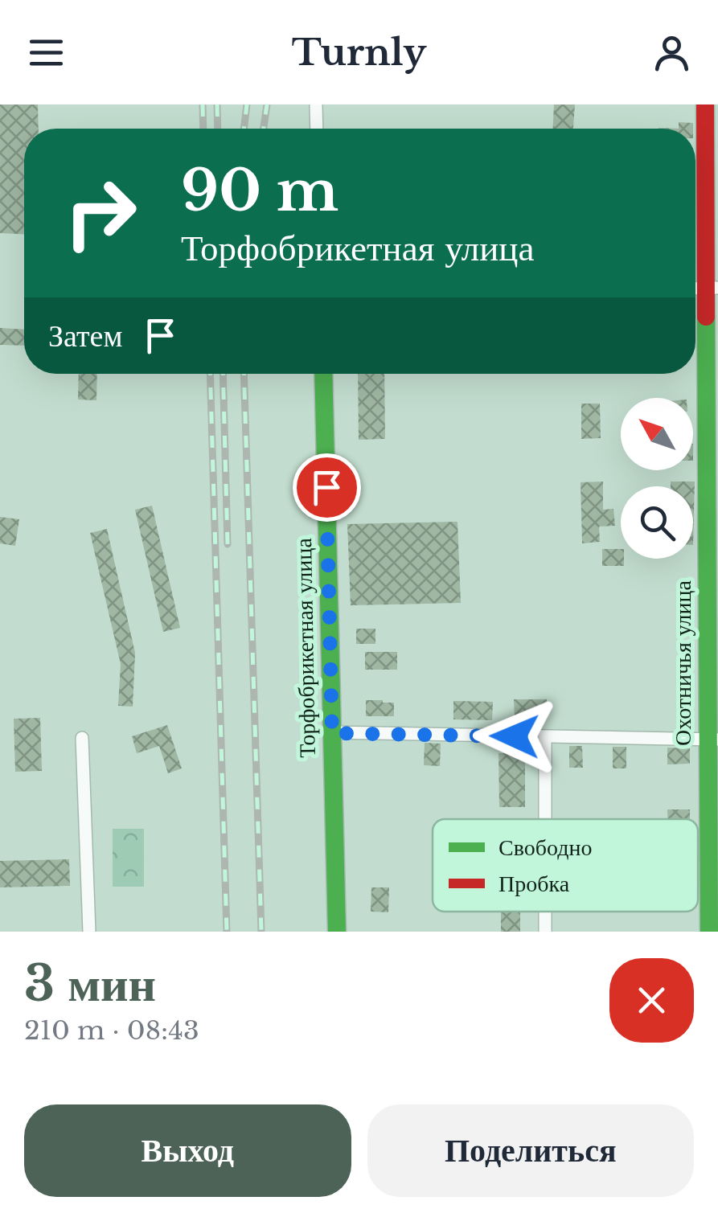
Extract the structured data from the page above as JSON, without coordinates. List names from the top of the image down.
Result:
{
  "streets": {
    "street": ["Торфобрикетная улица", "Охотничья улица"]
  },
  "legend": ["Свободно", "Пробка"],
  "north": "top left",
  "page": {
    "header": "Turnly",
    "turn": ["90 m", "Торфобрикетная улица"],
    "then": "Затем",
    "heading": ["3 мин", "210 m · 08:43"],
    "buttons": ["Выход", "Поделиться"]
  }
}
